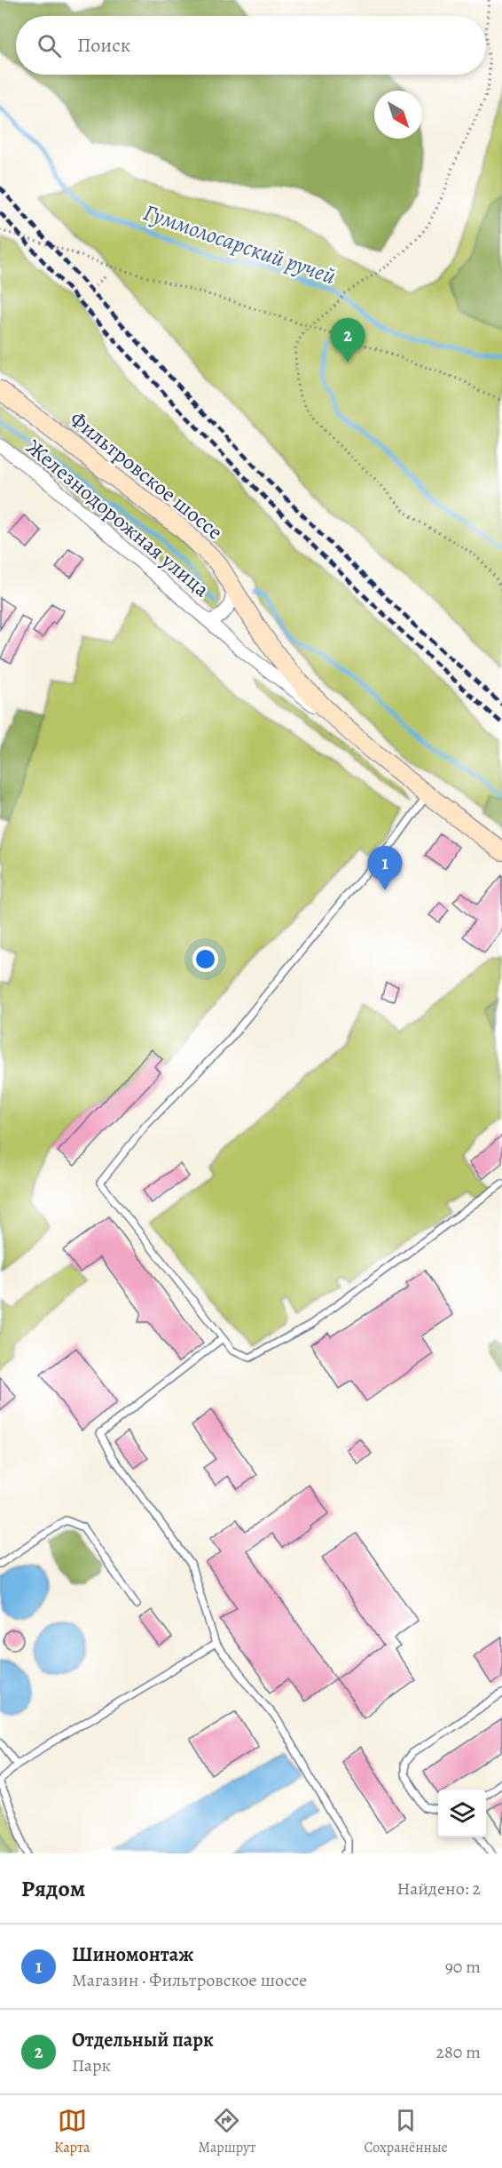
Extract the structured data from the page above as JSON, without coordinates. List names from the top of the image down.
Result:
{
  "streets": {
    "main road": ["Фильтровское шоссе"],
    "street": ["Железнодорожная улица"]
  },
  "crossings": [
    ["Фильтровское шоссе", "Железнодорожная улица"]
  ],
  "water": ["Гуммолосарский ручей"],
  "north": "bottom right",
  "page": {
    "search": "Поиск",
    "pins": ["2", "1"],
    "heading": ["Рядом", "Найдено: 2"],
    "list": [
      {
        "mark": "1",
        "name": "Шиномонтаж",
        "note": "Магазин · Фильтровское шоссе",
        "value": "90 m"
      },
      {
        "mark": "2",
        "name": "Отдельный парк",
        "note": "Парк",
        "value": "280 m"
      }
    ],
    "nav": ["Карта", "Маршрут", "Сохранённые"]
  }
}
